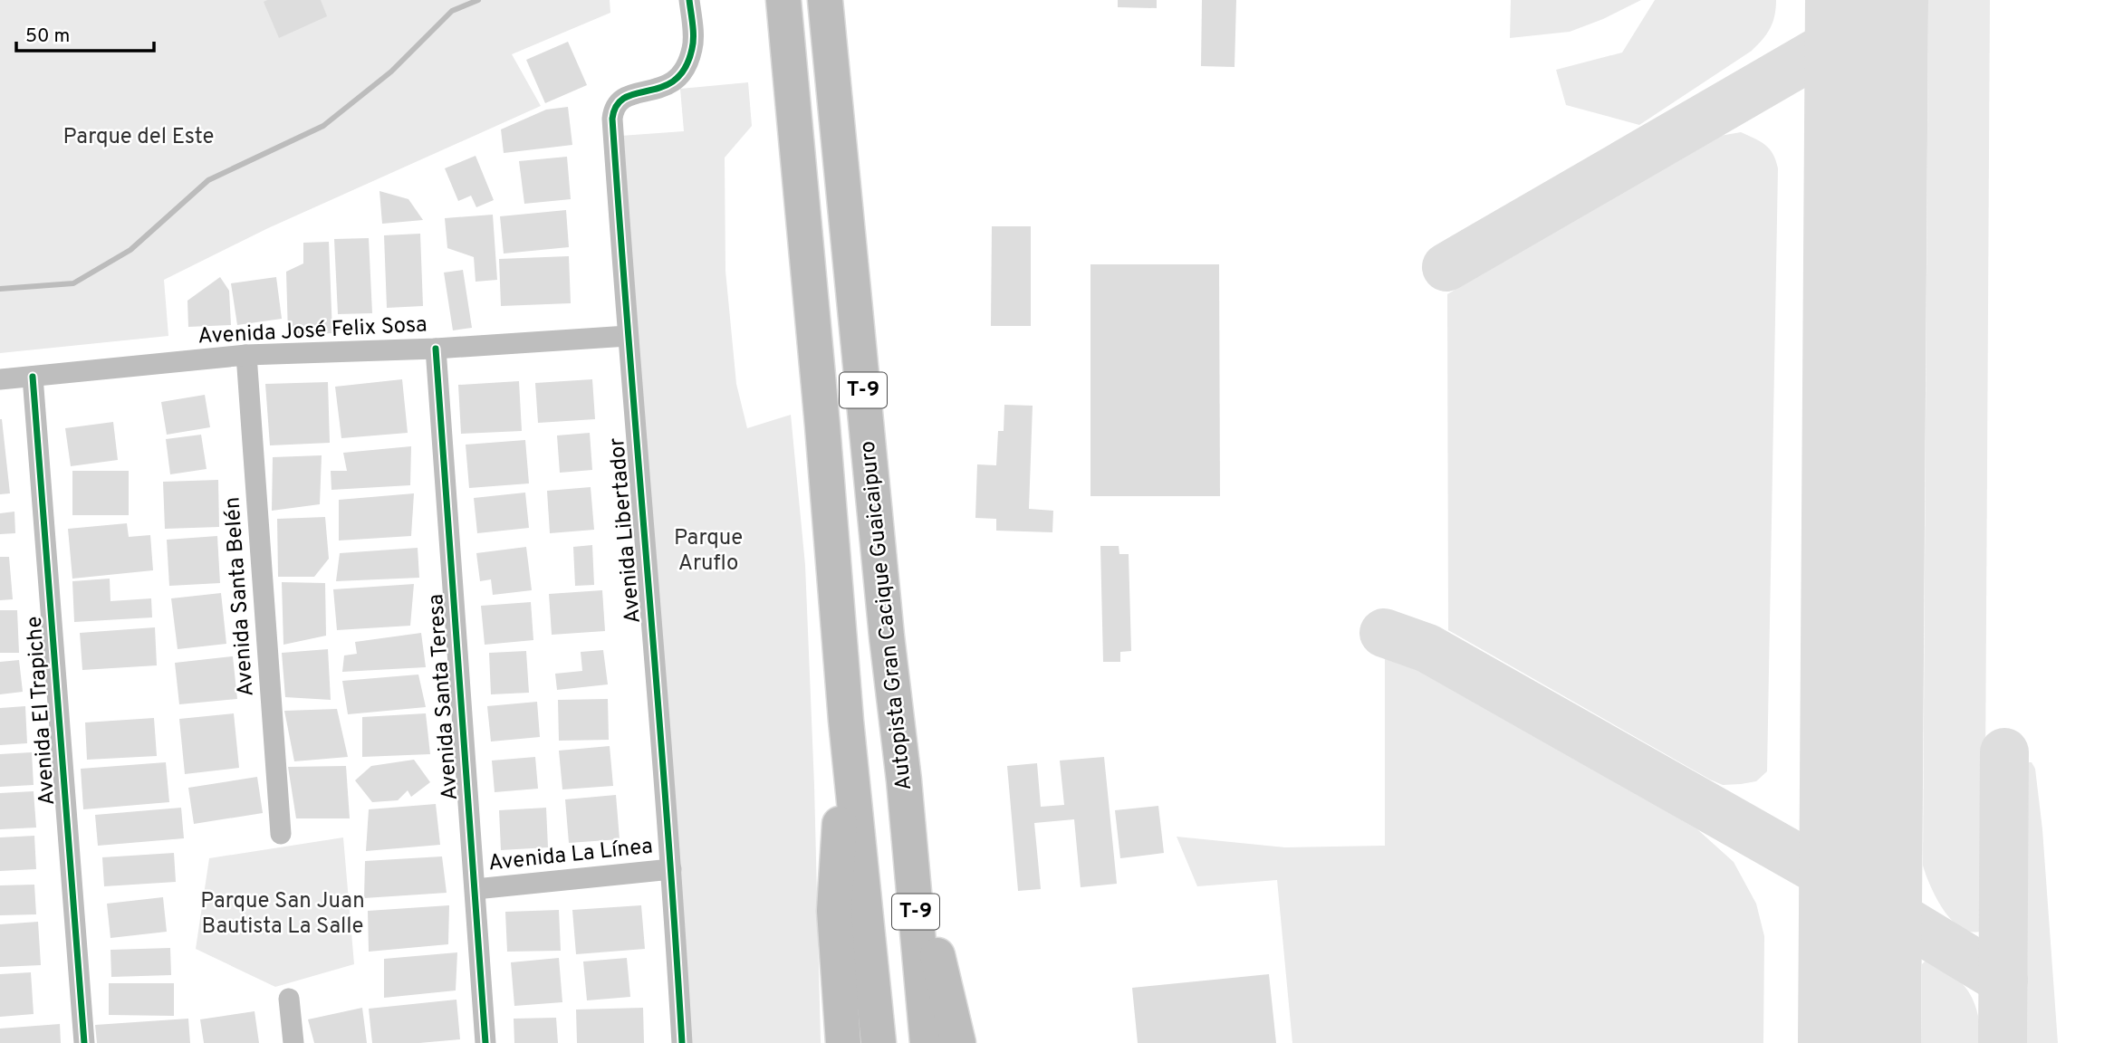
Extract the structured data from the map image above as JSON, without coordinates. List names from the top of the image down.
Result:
{
  "streets": {
    "highway": ["T-9", "Autopista Gran Cacique Guaicaipuro"],
    "street": [
      "Avenida José Felix Sosa",
      "Avenida Libertador",
      "Avenida Santa Belén",
      "Avenida Santa Teresa",
      "Avenida El Trapiche",
      "Avenida La Línea"
    ]
  },
  "crossings": [
    ["Avenida José Felix Sosa", "Avenida Libertador"],
    ["Avenida José Felix Sosa", "Avenida Santa Belén"],
    ["Avenida José Felix Sosa", "Avenida Santa Teresa"],
    ["Avenida José Felix Sosa", "Avenida El Trapiche"],
    ["Avenida Libertador", "Avenida La Línea"],
    ["Avenida Santa Teresa", "Avenida La Línea"]
  ],
  "parks": ["Parque del Este", "Parque Aruflo", "Parque San Juan Bautista La Salle"],
  "scale_bar": "50 m"
}
